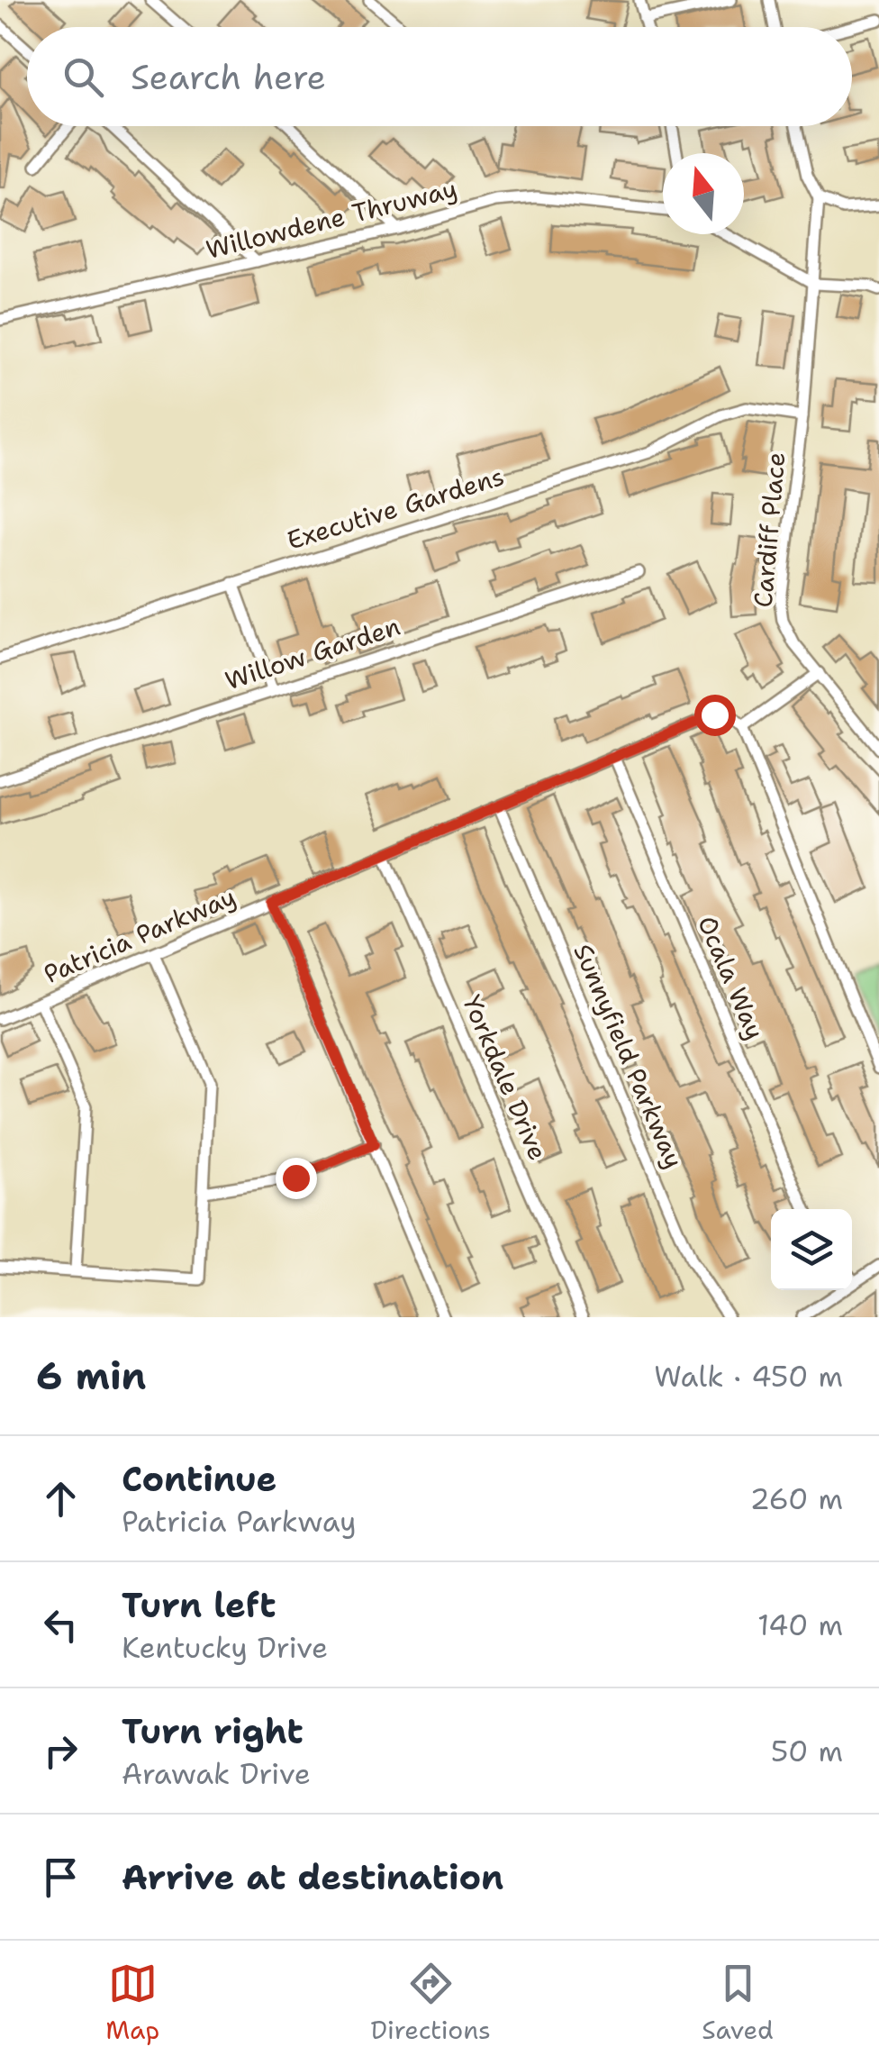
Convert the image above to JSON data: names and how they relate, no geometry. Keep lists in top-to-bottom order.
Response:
{
  "streets": {
    "street": [
      "Willowdene Thruway",
      "Executive Gardens",
      "Cardiff Place",
      "Willow Garden",
      "Patricia Parkway",
      "Ocala Way",
      "Sunnyfield Parkway",
      "Yorkdale Drive"
    ]
  },
  "crossings": [
    ["Executive Gardens", "Cardiff Place"],
    ["Patricia Parkway", "Ocala Way"],
    ["Patricia Parkway", "Sunnyfield Parkway"],
    ["Patricia Parkway", "Yorkdale Drive"]
  ],
  "north": "top",
  "page": {
    "search": "Search here",
    "heading": ["6 min", "Walk · 450 m"],
    "list": [
      ["Continue", "Patricia Parkway", "260 m"],
      ["Turn left", "Kentucky Drive", "140 m"],
      ["Turn right", "Arawak Drive", "50 m"],
      "Arrive at destination"
    ],
    "nav": ["Map", "Directions", "Saved"]
  }
}
